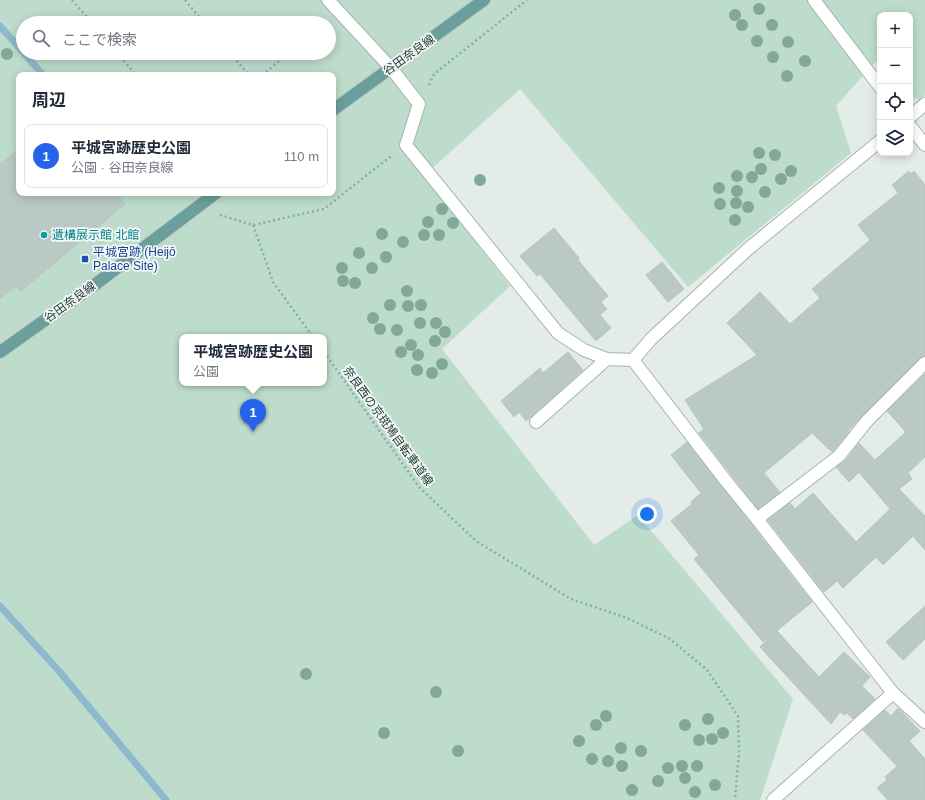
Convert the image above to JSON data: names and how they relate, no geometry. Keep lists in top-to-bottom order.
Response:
{
  "streets": {
    "main road": ["谷田奈良線"],
    "path": ["奈良西の京斑鳩自転車道線"]
  },
  "places": {
    "other": ["遺構展示館 北館"],
    "transit": ["平城宮跡 (Heijō Palace Site)"]
  },
  "page": {
    "map_buttons": ["+", "−"],
    "search": "ここで検索",
    "heading": "周辺",
    "list": [
      {
        "mark": "1",
        "name": "平城宮跡歴史公園",
        "note": "公園 · 谷田奈良線",
        "value": "110 m"
      }
    ],
    "popup": ["平城宮跡歴史公園", "公園"],
    "pins": "1"
  }
}
